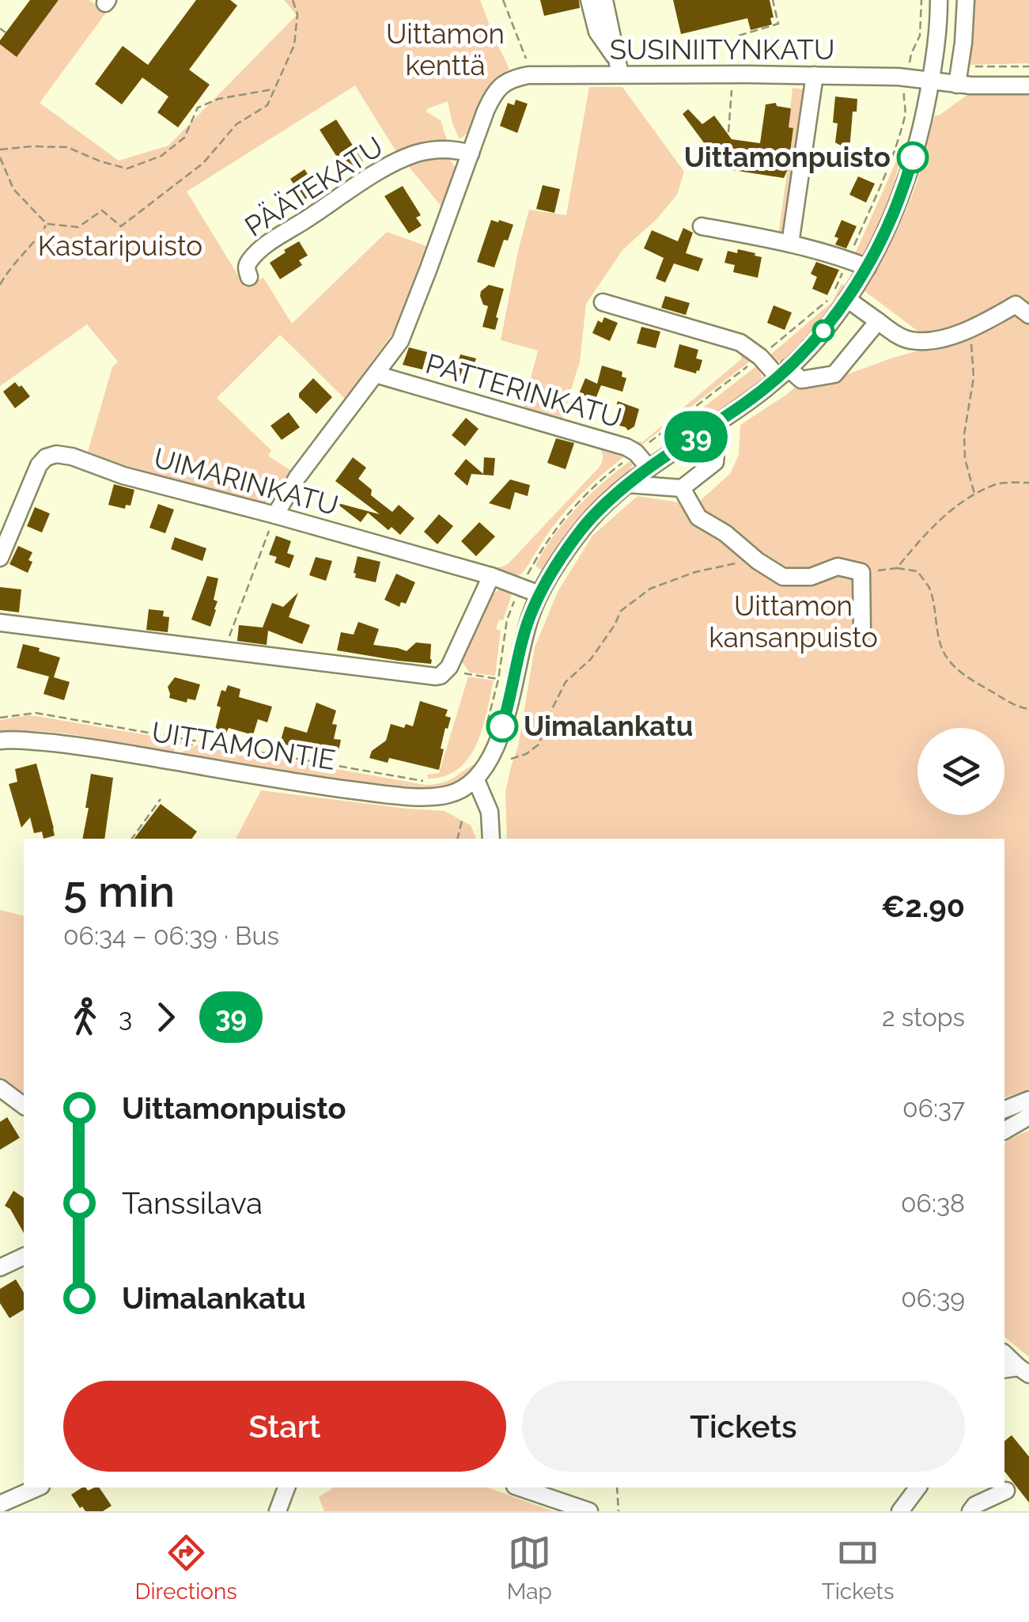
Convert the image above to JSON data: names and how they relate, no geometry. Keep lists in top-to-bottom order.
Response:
{
  "streets": {
    "street": [
      "SUSINIITYNKATU",
      "PÄÄTEKATU",
      "PATTERINKATU",
      "UIMARINKATU",
      "UITTAMONTIE"
    ]
  },
  "parks": ["Uittamon kenttä", "Kastaripuisto", "Uittamon kansanpuisto"],
  "places": ["Uittamonpuisto", "Uimalankatu"],
  "lines": ["bus line 39"],
  "page": {
    "on_map": "39",
    "heading": ["5 min", "06:34 – 06:39 · Bus", "€2.90"],
    "legs": ["3", "39", "2 stops"],
    "list": [
      {
        "name": "Uittamonpuisto",
        "value": "06:37"
      },
      {
        "name": "Tanssilava",
        "value": "06:38"
      },
      {
        "name": "Uimalankatu",
        "value": "06:39"
      }
    ],
    "buttons": ["Start", "Tickets"],
    "tabs": ["Directions", "Map", "Tickets"]
  }
}
